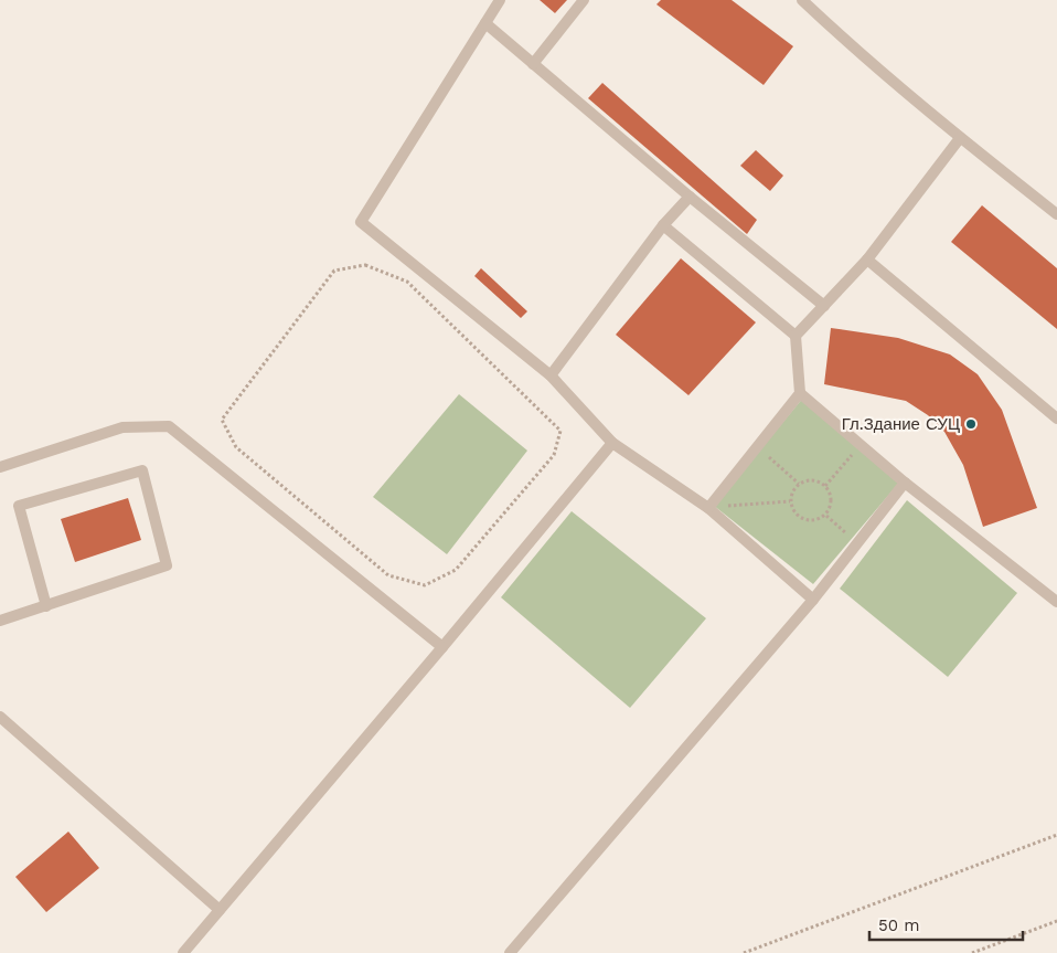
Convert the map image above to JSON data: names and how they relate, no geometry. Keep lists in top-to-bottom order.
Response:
{
  "places": ["Гл.Здание СУЦ"],
  "scale_bar": "50 m"
}
